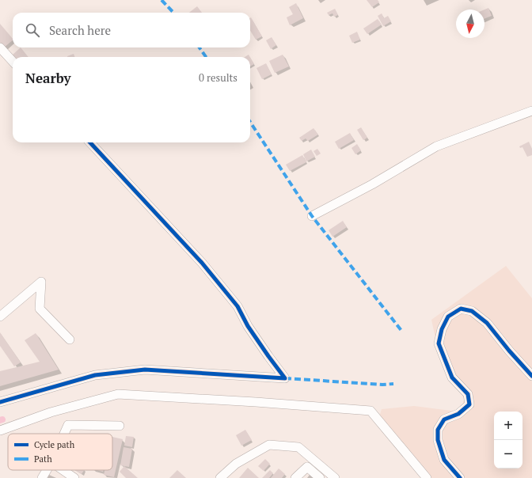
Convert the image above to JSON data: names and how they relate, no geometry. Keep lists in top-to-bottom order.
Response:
{
  "legend": ["Cycle path", "Path"],
  "north": "bottom",
  "page": {
    "search": "Search here",
    "heading": ["Nearby", "0 results"],
    "map_buttons": ["+", "−"]
  }
}
